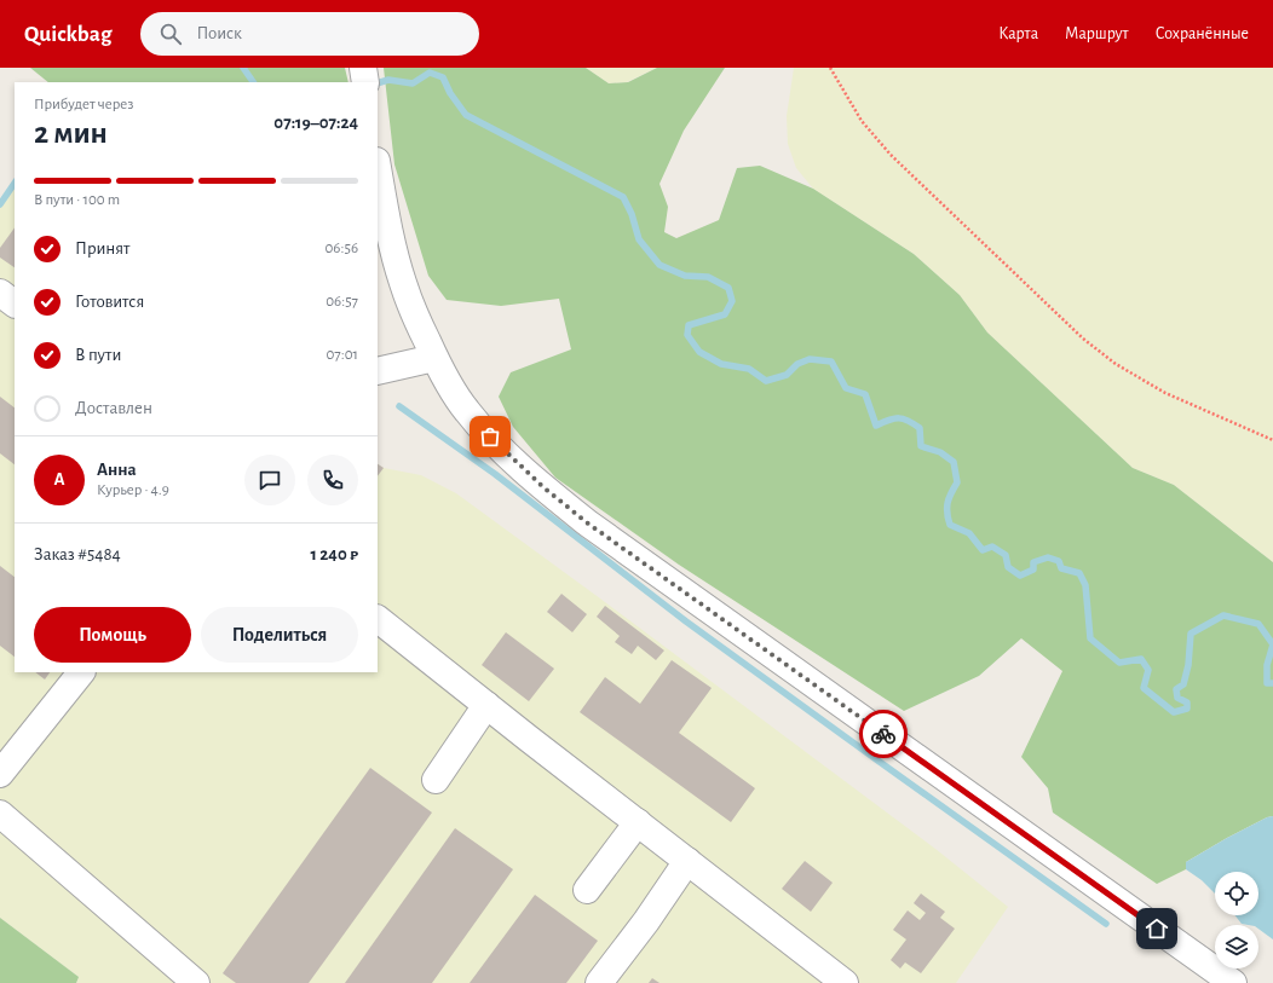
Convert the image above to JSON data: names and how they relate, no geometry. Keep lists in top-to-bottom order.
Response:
{
  "page": {
    "header": "Quickbag",
    "search": "Поиск",
    "nav": ["Карта", "Маршрут", "Сохранённые"],
    "heading": ["2 мин", "Прибудет через", "07:19–07:24"],
    "panel": [
      "Анна",
      "Курьер · 4.9",
      "Заказ #5484",
      "1 240 ₽"
    ],
    "bar": "В пути · 100 m",
    "list": [
      ["Принят", "06:56"],
      ["Готовится", "06:57"],
      ["В пути", "07:01"],
      "Доставлен"
    ],
    "round": "А",
    "buttons": ["Помощь", "Поделиться"]
  }
}
